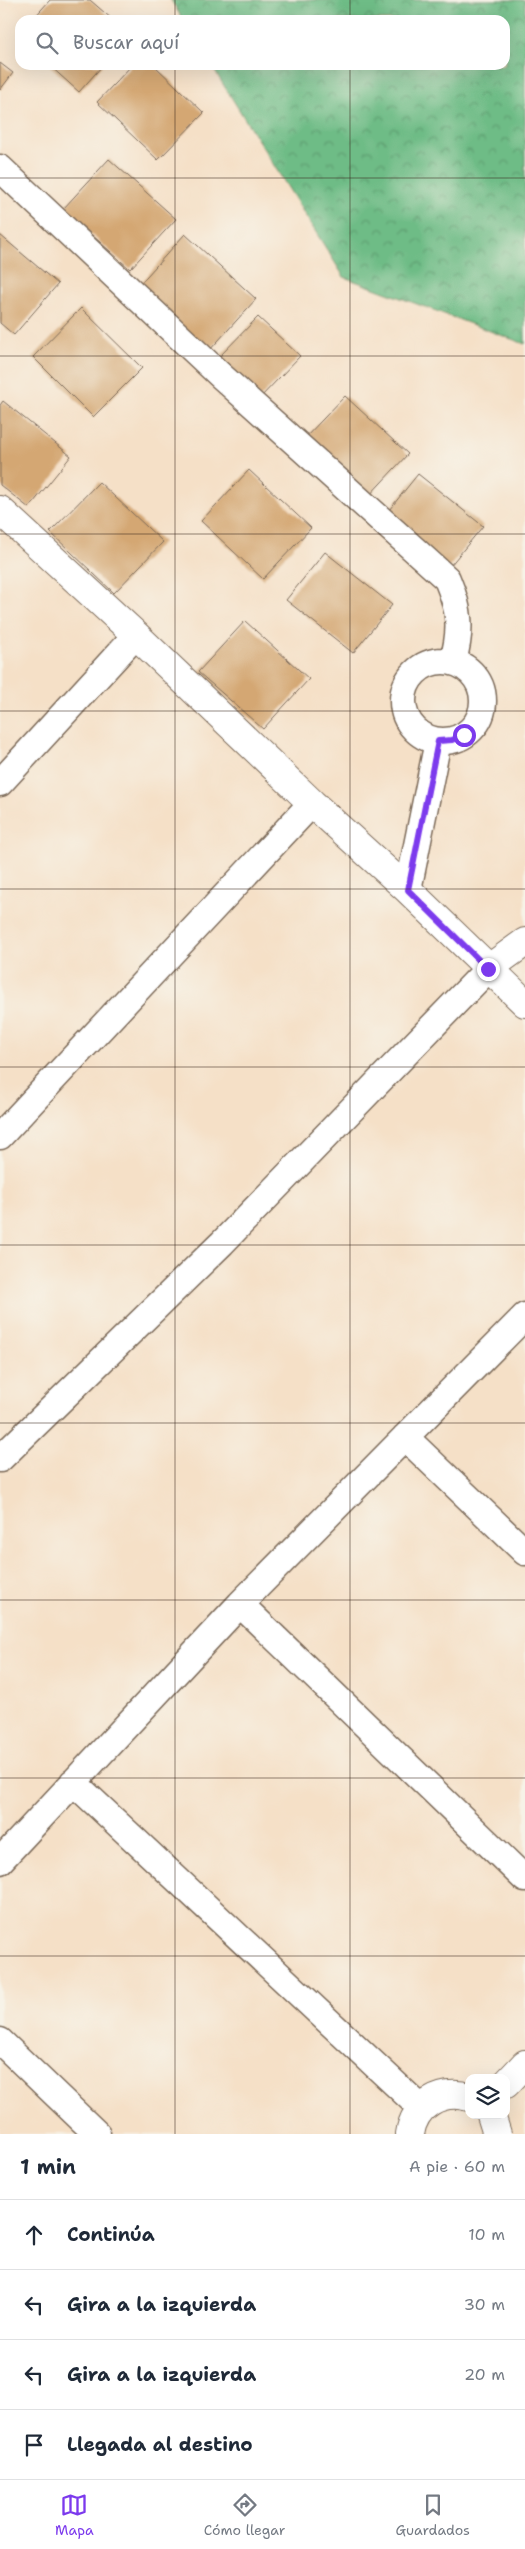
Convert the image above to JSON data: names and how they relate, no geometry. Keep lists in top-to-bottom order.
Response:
{
  "page": {
    "search": "Buscar aquí",
    "heading": ["1 min", "A pie · 60 m"],
    "list": [
      ["Continúa", "10 m"],
      ["Gira a la izquierda", "30 m"],
      ["Gira a la izquierda", "20 m"],
      "Llegada al destino"
    ],
    "nav": ["Mapa", "Cómo llegar", "Guardados"]
  }
}
